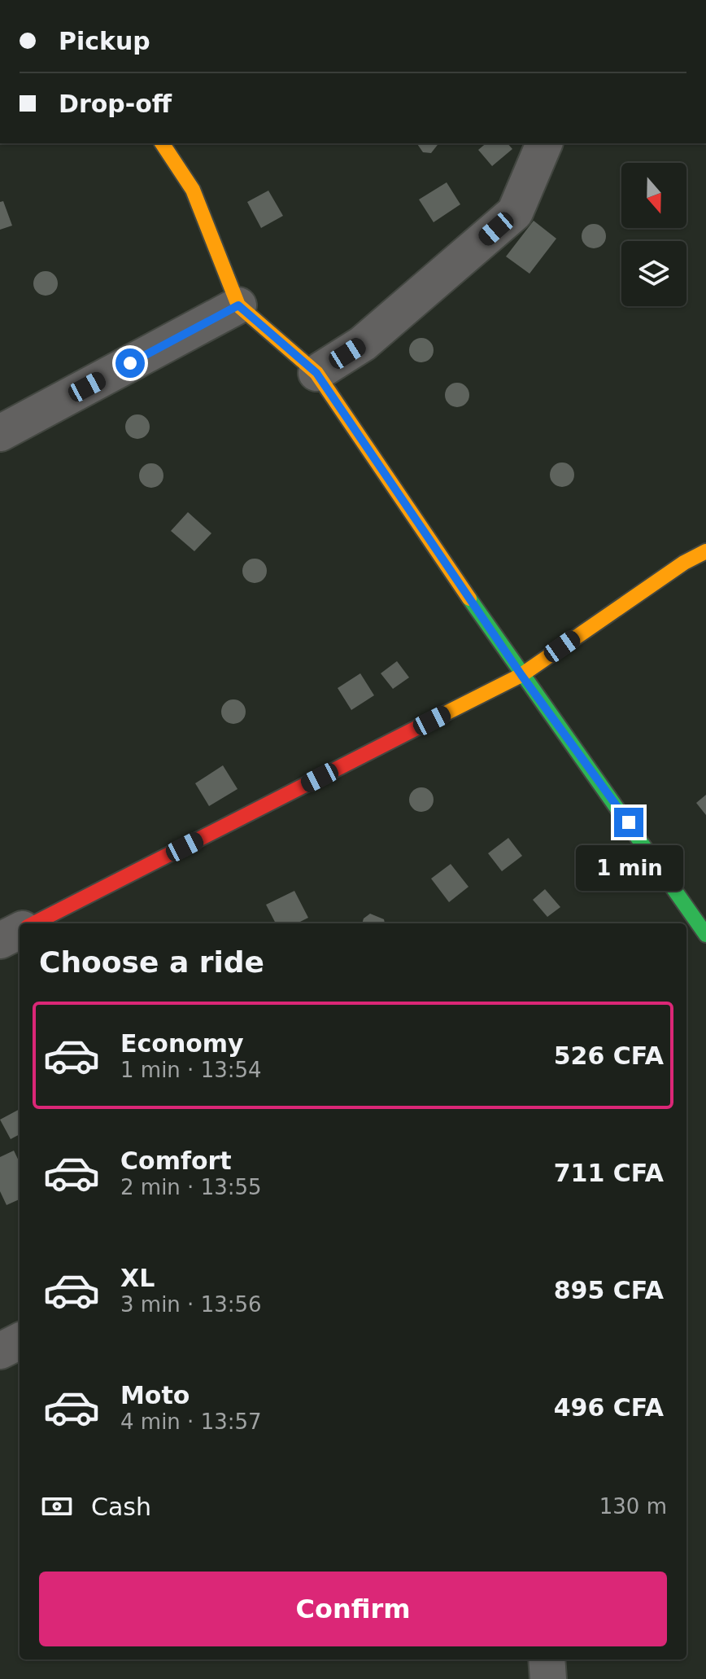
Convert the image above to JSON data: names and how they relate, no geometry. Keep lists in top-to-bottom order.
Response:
{
  "north": "bottom",
  "page": {
    "banner": ["Pickup", "Drop-off"],
    "bubble": "1 min",
    "heading": "Choose a ride",
    "list": [
      {
        "name": "Economy",
        "note": "1 min · 13:54",
        "value": "526 CFA"
      },
      {
        "name": "Comfort",
        "note": "2 min · 13:55",
        "value": "711 CFA"
      },
      {
        "name": "XL",
        "note": "3 min · 13:56",
        "value": "895 CFA"
      },
      {
        "name": "Moto",
        "note": "4 min · 13:57",
        "value": "496 CFA"
      }
    ],
    "pay": ["Cash", "130 m"],
    "buttons": "Confirm"
  }
}
